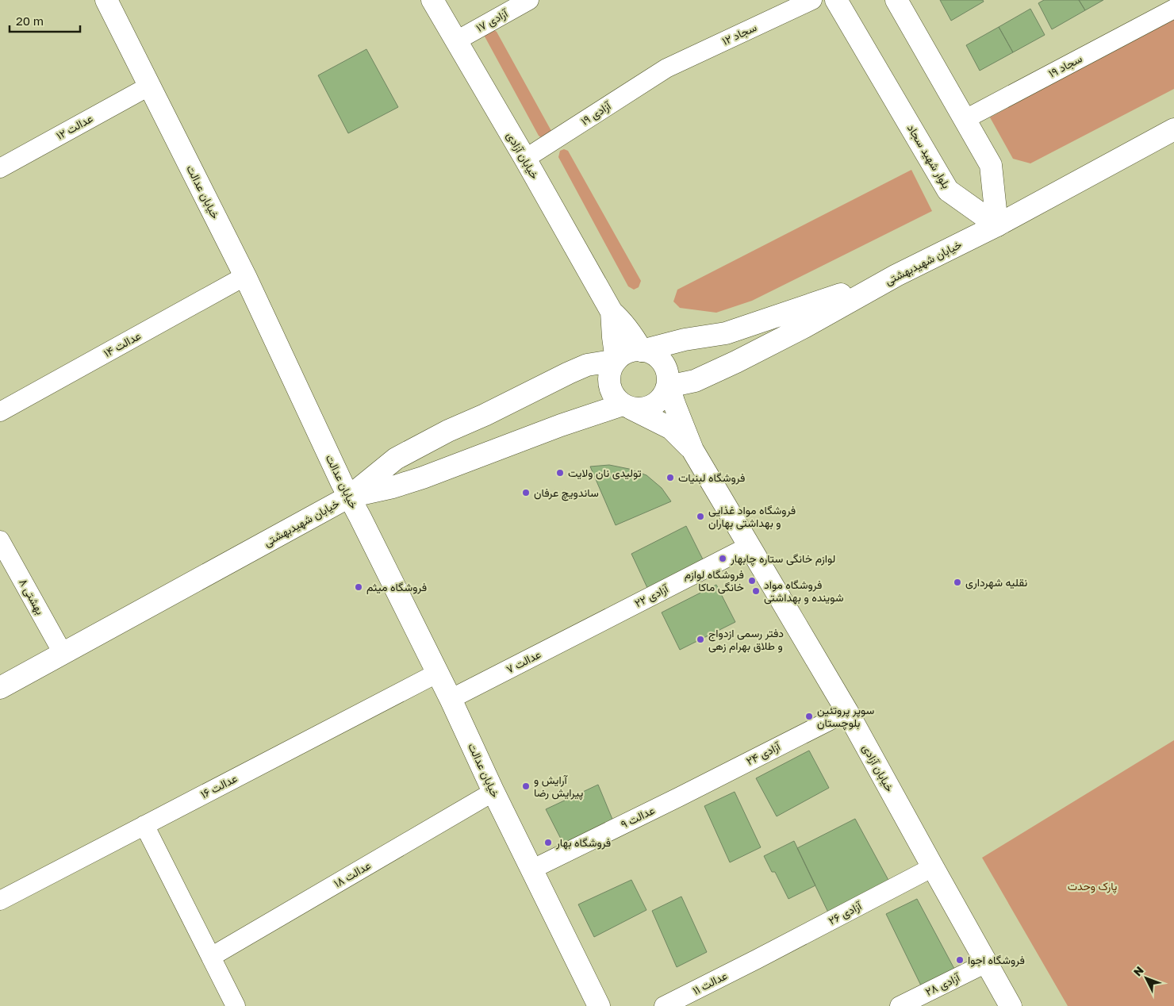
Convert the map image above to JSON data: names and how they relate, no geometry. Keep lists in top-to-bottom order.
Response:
{
  "streets": {
    "main road": [
      "خیابان آزادی",
      "بلوار شهید سجاد",
      "خیابان عدالت",
      "خیابان شهیدبهشتی"
    ],
    "street": [
      "آزادی ۱۷",
      "سجاد ۱۲",
      "سجاد ۱۹",
      "آزادی ۱۹",
      "عدالت ۱۲",
      "عدالت ۱۴",
      "آزادی ۲۲",
      "بهشتی ۸",
      "عدالت ۷",
      "آزادی ۲۴",
      "عدالت ۱۶",
      "عدالت ۹",
      "عدالت ۱۸",
      "آزادی ۲۶",
      "عدالت ۱۱",
      "آزادی ۲۸"
    ]
  },
  "crossings": [
    ["آزادی ۱۷", "خیابان آزادی"],
    ["سجاد ۱۲", "آزادی ۱۹"],
    ["آزادی ۱۹", "خیابان آزادی"],
    ["عدالت ۱۲", "خیابان عدالت"],
    ["خیابان آزادی", "آزادی ۲۲"],
    ["خیابان آزادی", "آزادی ۲۴"],
    ["خیابان آزادی", "آزادی ۲۶"],
    ["خیابان آزادی", "آزادی ۲۸"],
    ["بلوار شهید سجاد", "خیابان شهیدبهشتی"],
    ["خیابان عدالت", "خیابان شهیدبهشتی"],
    ["خیابان عدالت", "عدالت ۱۴"],
    ["خیابان عدالت", "عدالت ۷"],
    ["خیابان عدالت", "عدالت ۱۶"],
    ["خیابان عدالت", "عدالت ۹"],
    ["خیابان عدالت", "عدالت ۱۸"],
    ["خیابان شهیدبهشتی", "بهشتی ۸"],
    ["آزادی ۲۲", "عدالت ۷"],
    ["آزادی ۲۴", "عدالت ۹"],
    ["آزادی ۲۶", "عدالت ۱۱"]
  ],
  "parks": ["پارک وحدت"],
  "places": [
    "تولیدی نان ولایت",
    "فروشگاه لبنیات",
    "ساندویچ عرفان",
    "فروشگاه مواد غذایی و بهداشتی بهاران",
    "لوازم خانگی ستاره چابهار",
    "فروشگاه لوازم خانگی ماکا",
    "نقلیه شهرداری",
    "فروشگاه میثم",
    "فروشگاه مواد شوینده و بهداشتی",
    "دفتر رسمی ازدواج و طلاق بهرام زهی",
    "سوپر پروتئین بلوچستان",
    "آرایش و پیرایش رضا",
    "فروشگاه بهار",
    "فروشگاه اجوا"
  ],
  "scale_bar": "20 m",
  "north": "top left"
}
